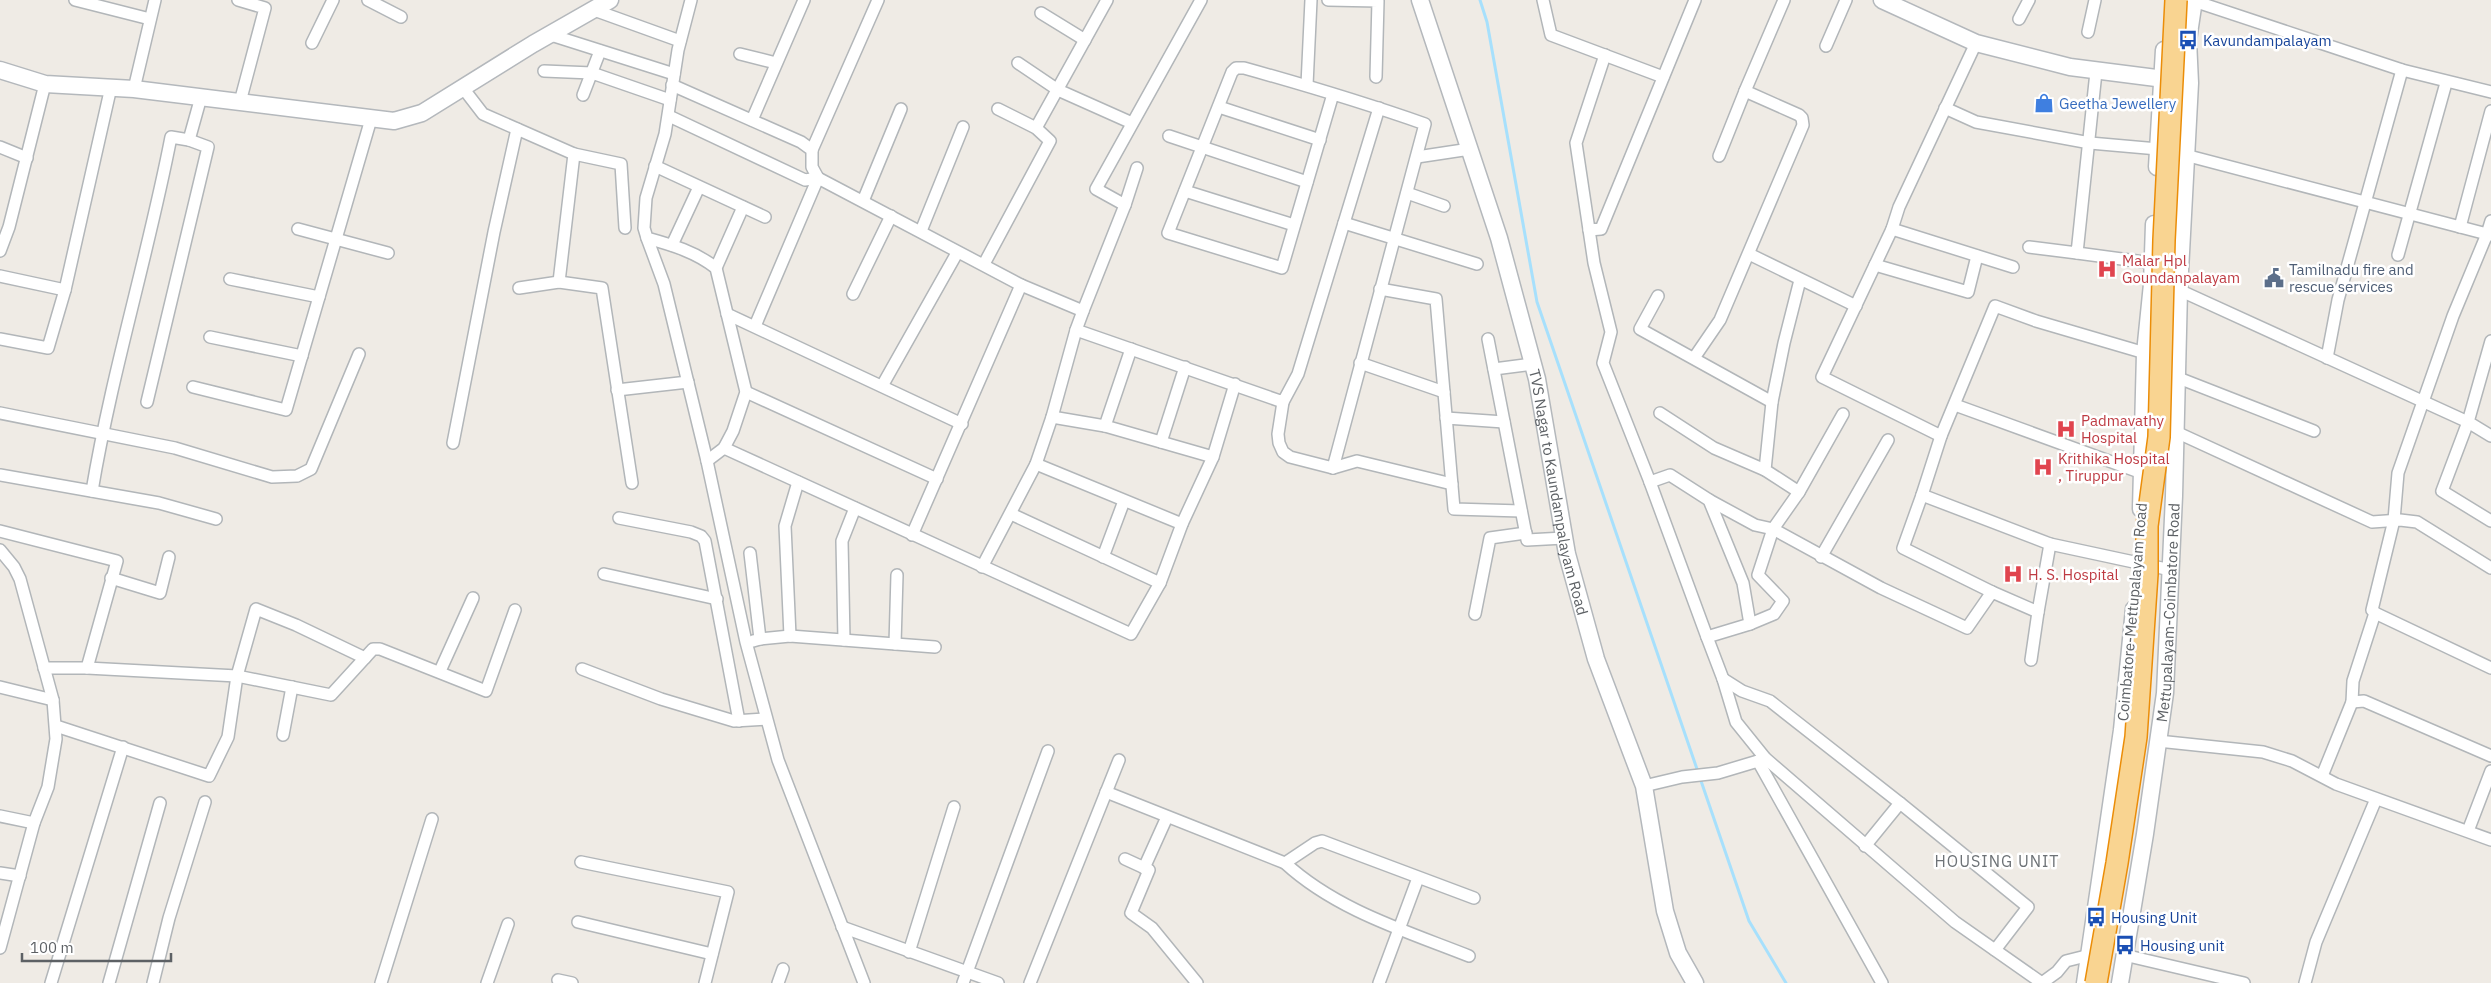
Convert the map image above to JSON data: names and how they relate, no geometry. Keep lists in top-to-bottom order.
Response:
{
  "streets": {
    "main road": ["TVS Nagar to Kaundampalayam Road", "Coimbatore-Mettupalayam Road", "Mettupalayam-Coimbatore Road"]
  },
  "districts": ["HOUSING UNIT"],
  "places": {
    "bus stop": ["Kavundampalayam", "Housing Unit", "Housing unit"],
    "shop": ["Geetha Jewellery"],
    "hospital": [
      "Malar Hpl Goundanpalayam",
      "Padmavathy Hospital",
      "Krithika Hospital , Tiruppur",
      "H. S. Hospital"
    ],
    "public building": ["Tamilnadu fire and rescue services"]
  },
  "scale_bar": "100 m"
}
